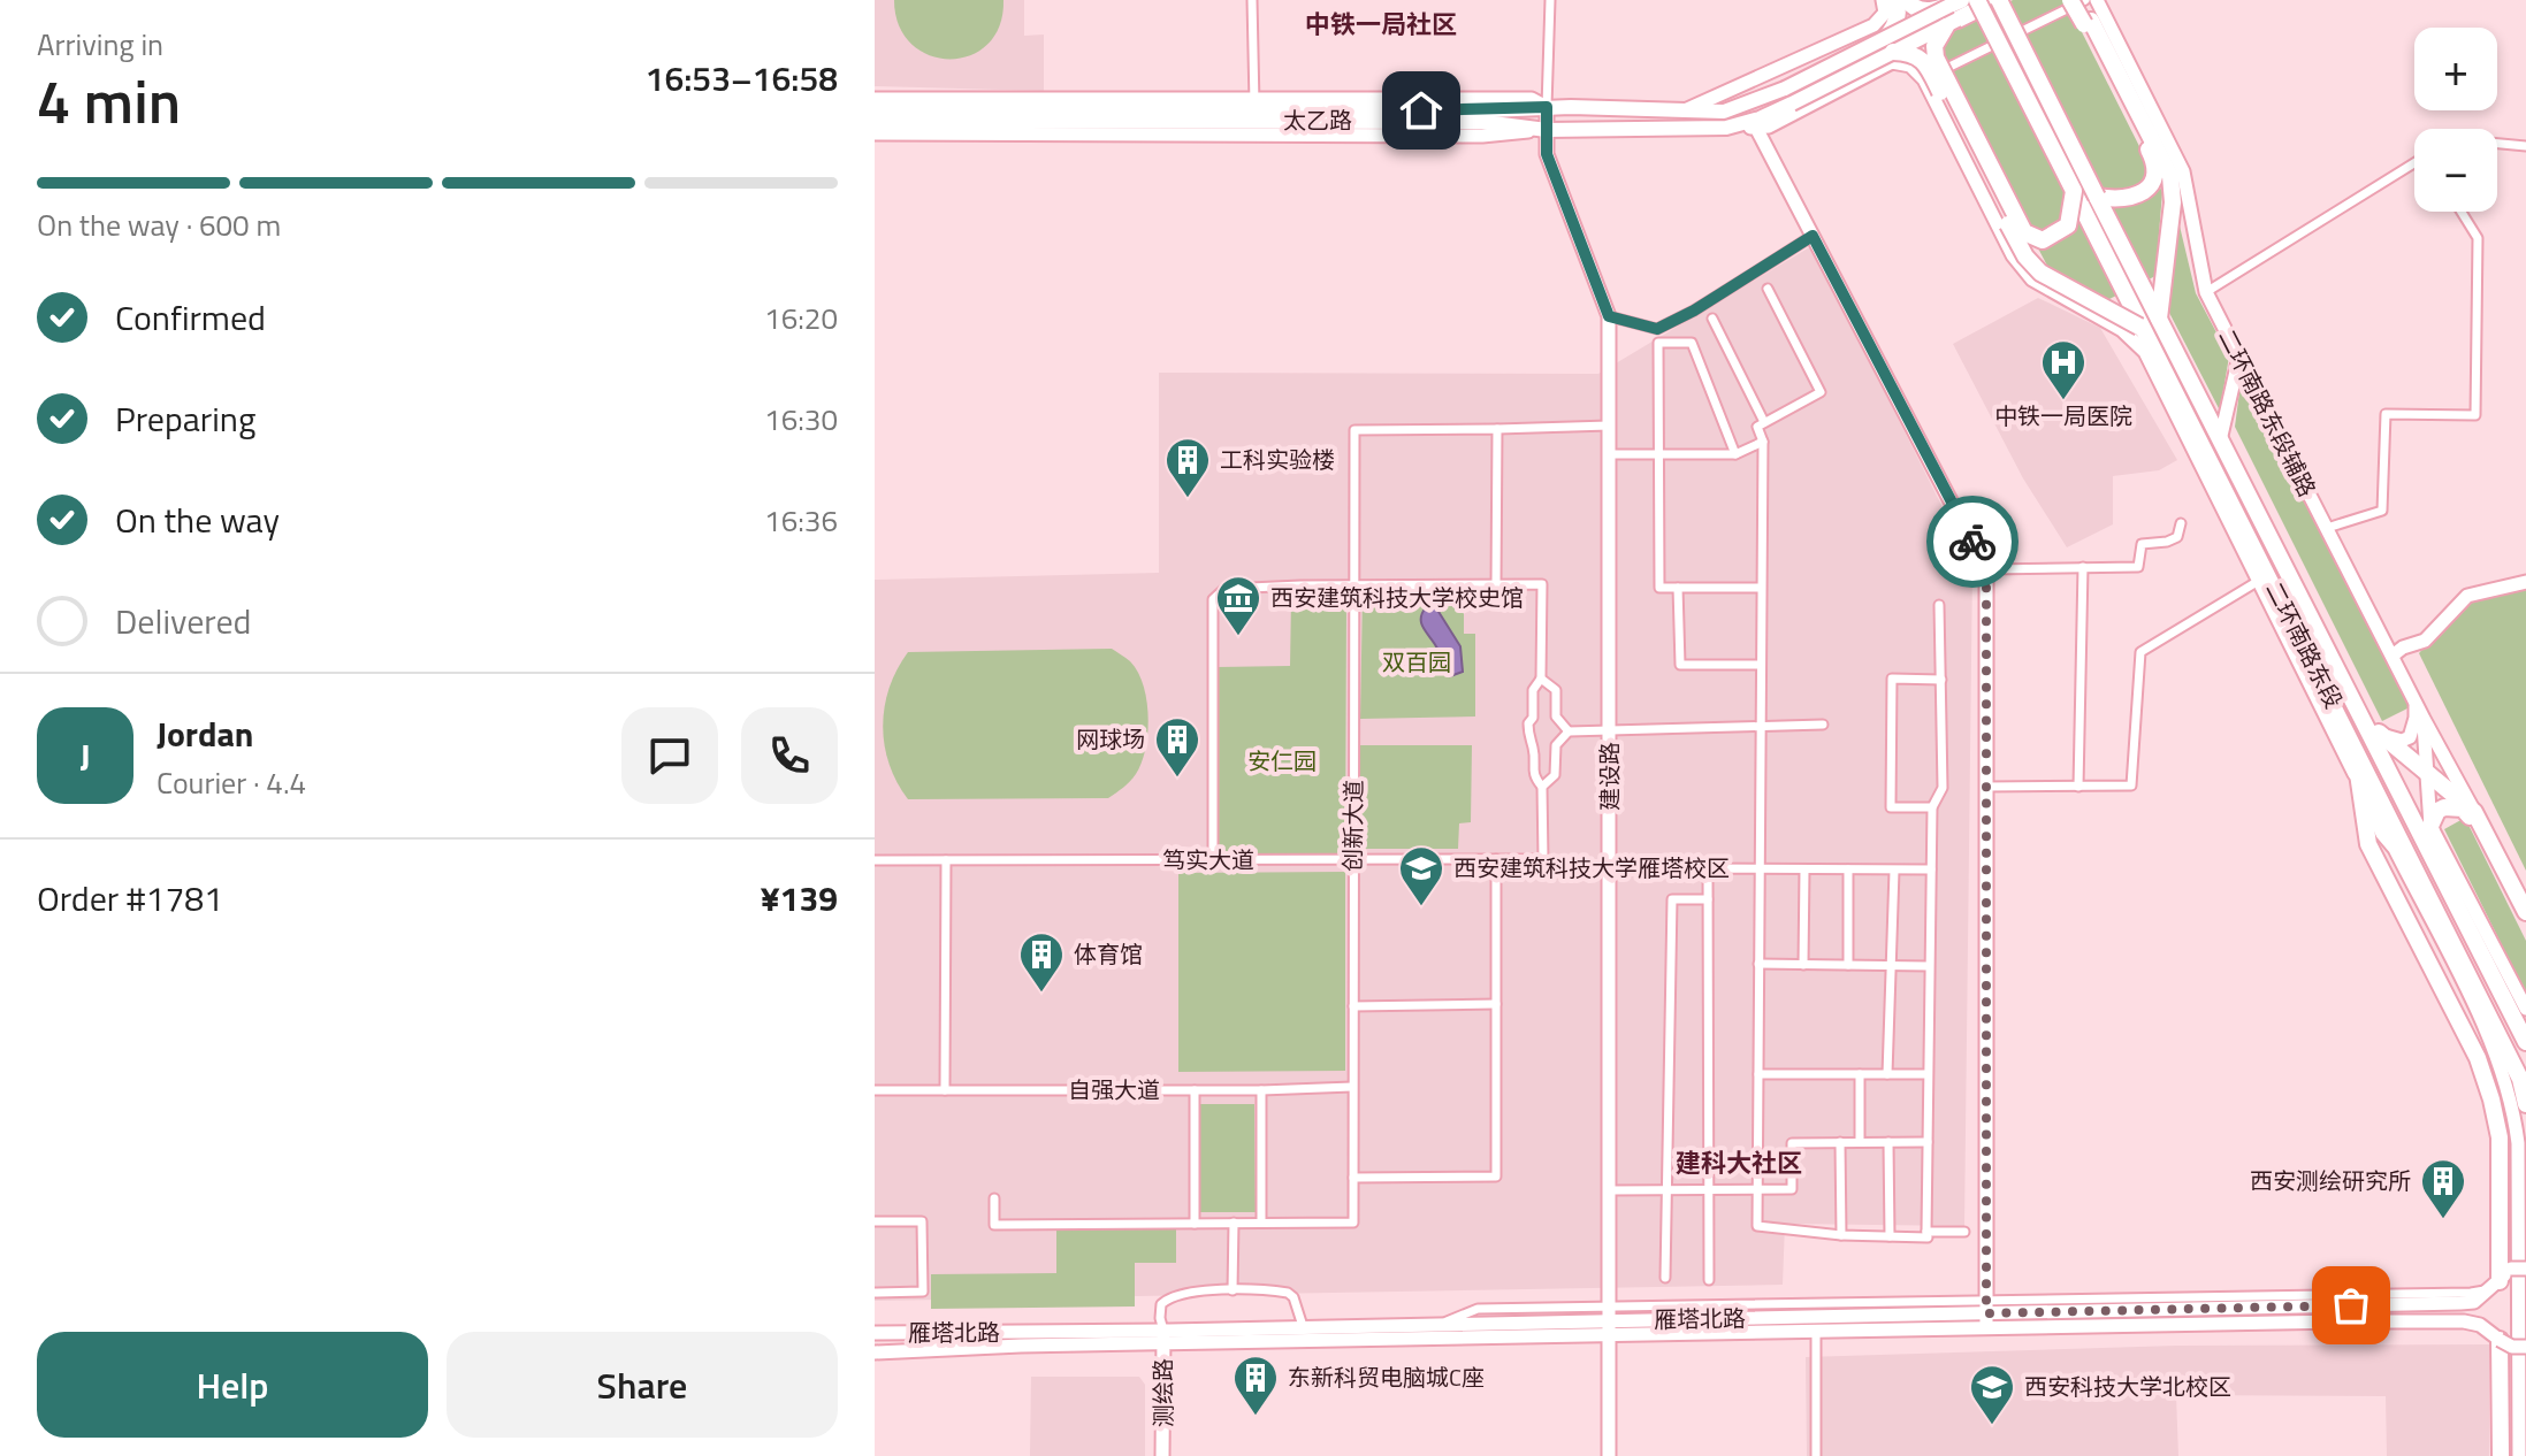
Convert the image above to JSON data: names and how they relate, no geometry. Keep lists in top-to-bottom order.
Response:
{
  "streets": {
    "highway": ["二环南路东段"],
    "main road": [
      "太乙路",
      "二环南路东段辅路",
      "建设路",
      "雁塔北路",
      "测绘路"
    ],
    "street": ["创新大道", "笃实大道", "自强大道"]
  },
  "crossings": [
    ["太乙路", "建设路"],
    ["建设路", "雁塔北路"],
    ["创新大道", "笃实大道"],
    ["创新大道", "自强大道"],
    ["雁塔北路", "测绘路"]
  ],
  "districts": ["中铁一局社区", "建科大社区"],
  "parks": ["双百园", "安仁园"],
  "places": {
    "hospital": ["中铁一局医院"],
    "building": [
      "工科实验楼",
      "网球场",
      "体育馆",
      "西安测绘研究所",
      "东新科贸电脑城C座"
    ],
    "museum": ["西安建筑科技大学校史馆"],
    "school or university": ["西安建筑科技大学雁塔校区", "西安科技大学北校区"]
  },
  "page": {
    "heading": ["4 min", "Arriving in", "16:53–16:58"],
    "panel": [
      "Jordan",
      "Courier · 4.4",
      "Order #1781",
      "¥139"
    ],
    "map_buttons": ["+", "−"],
    "bar": "On the way · 600 m",
    "list": [
      ["Confirmed", "16:20"],
      ["Preparing", "16:30"],
      ["On the way", "16:36"],
      "Delivered"
    ],
    "round": "J",
    "buttons": ["Help", "Share"]
  }
}
